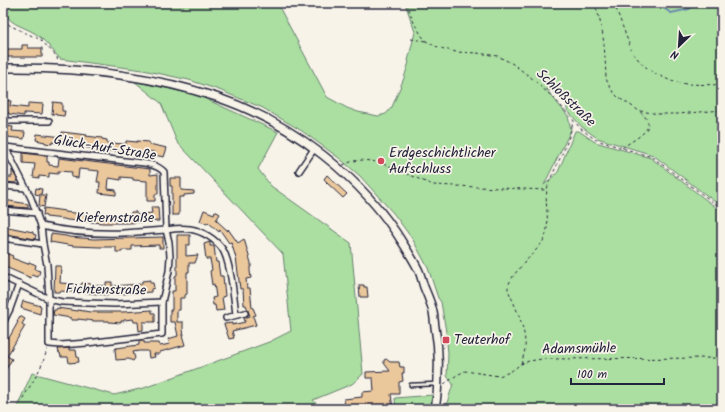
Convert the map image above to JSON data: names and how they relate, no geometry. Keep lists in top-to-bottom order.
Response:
{
  "streets": {
    "street": ["Glück-Auf-Straße", "Kiefernstraße", "Fichtenstraße"],
    "path": ["Schloßstraße", "Adamsmühle"]
  },
  "crossings": [
    ["Glück-Auf-Straße", "Kiefernstraße"],
    ["Glück-Auf-Straße", "Fichtenstraße"]
  ],
  "places": {
    "other": ["Erdgeschichtlicher Aufschluss"],
    "transit": ["Teuterhof"]
  },
  "scale_bar": "100 m",
  "north": "bottom left"
}
